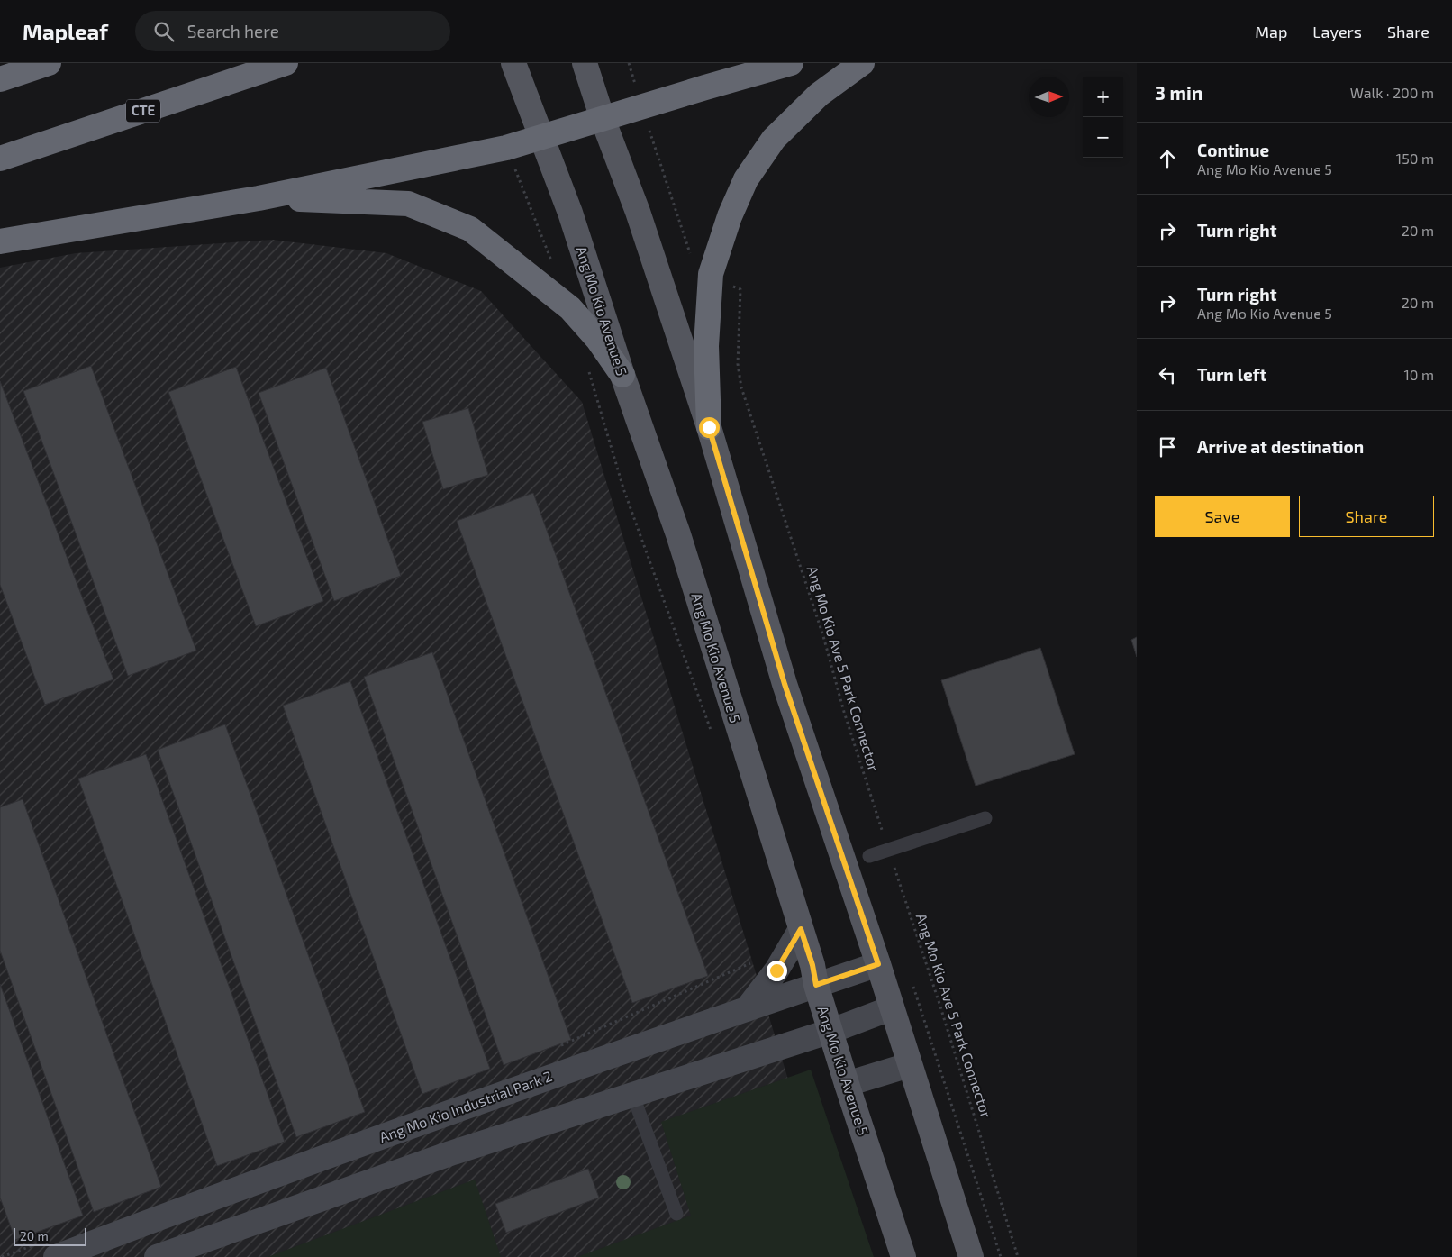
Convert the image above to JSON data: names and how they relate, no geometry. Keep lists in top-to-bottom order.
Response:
{
  "streets": {
    "highway": ["CTE"],
    "main road": ["Ang Mo Kio Avenue 5"],
    "street": ["Ang Mo Kio Industrial Park 2"],
    "path": ["Ang Mo Kio Ave 5 Park Connector"]
  },
  "crossings": [
    ["Ang Mo Kio Avenue 5", "Ang Mo Kio Industrial Park 2"]
  ],
  "scale_bar": "20 m",
  "north": "right",
  "page": {
    "header": "Mapleaf",
    "search": "Search here",
    "nav": ["Map", "Layers", "Share"],
    "heading": ["3 min", "Walk · 200 m"],
    "map_buttons": ["+", "−"],
    "list": [
      ["Continue", "Ang Mo Kio Avenue 5", "150 m"],
      ["Turn right", "20 m"],
      ["Turn right", "Ang Mo Kio Avenue 5", "20 m"],
      ["Turn left", "10 m"],
      "Arrive at destination"
    ],
    "buttons": ["Save", "Share"],
    "scale": "20 m"
  }
}
